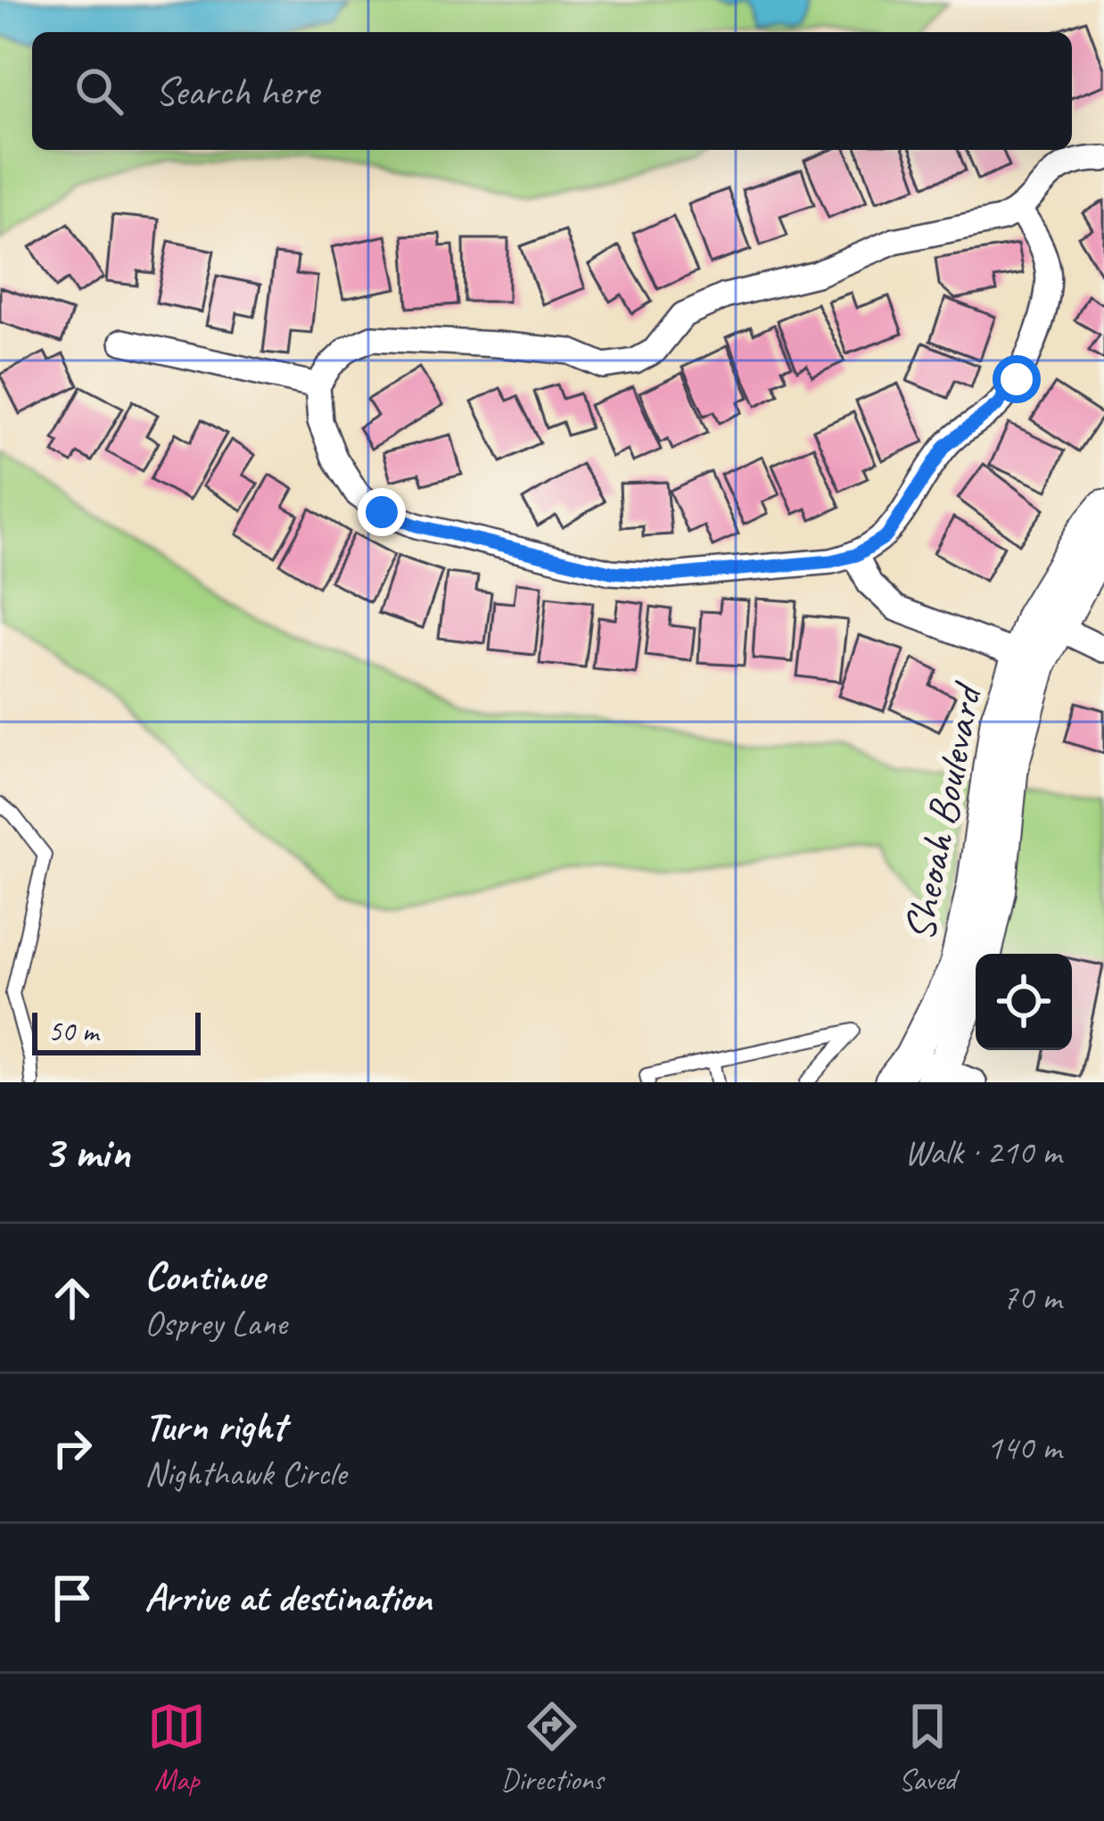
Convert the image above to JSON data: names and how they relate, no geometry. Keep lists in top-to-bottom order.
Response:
{
  "streets": {
    "street": ["Sheoah Boulevard"]
  },
  "scale_bar": "50 m",
  "page": {
    "search": "Search here",
    "scale": "50 m",
    "heading": ["3 min", "Walk · 210 m"],
    "list": [
      ["Continue", "Osprey Lane", "70 m"],
      ["Turn right", "Nighthawk Circle", "140 m"],
      "Arrive at destination"
    ],
    "nav": ["Map", "Directions", "Saved"]
  }
}
